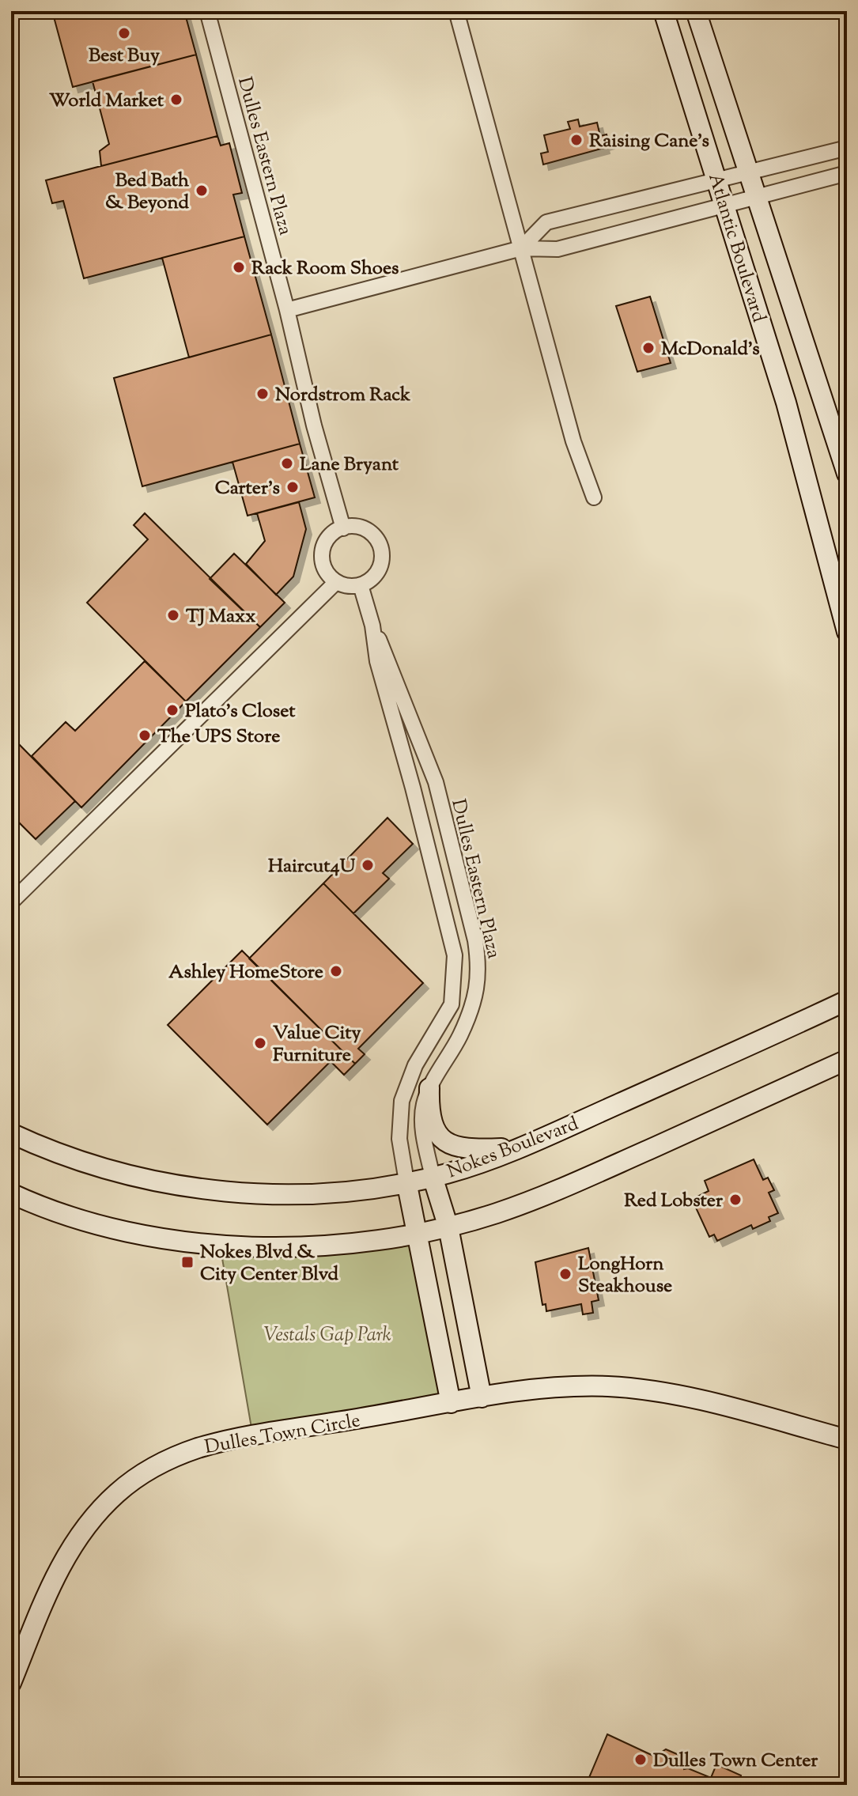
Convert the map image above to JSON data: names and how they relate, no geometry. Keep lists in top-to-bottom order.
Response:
{
  "streets": {
    "main road": ["Atlantic Boulevard", "Nokes Boulevard", "Dulles Town Circle"],
    "street": ["Dulles Eastern Plaza"]
  },
  "crossings": [
    ["Dulles Eastern Plaza", "Nokes Boulevard"]
  ],
  "parks": ["Vestals Gap Park"],
  "places": {
    "other": [
      "Best Buy",
      "World Market",
      "Raising Cane's",
      "Bed Bath & Beyond",
      "Rack Room Shoes",
      "McDonald's",
      "Nordstrom Rack",
      "Lane Bryant",
      "Carter's",
      "TJ Maxx",
      "Plato's Closet",
      "The UPS Store",
      "Haircut4U",
      "Ashley HomeStore",
      "Value City Furniture",
      "Red Lobster",
      "LongHorn Steakhouse",
      "Dulles Town Center"
    ],
    "transit": ["Nokes Blvd & City Center Blvd"]
  }
}
